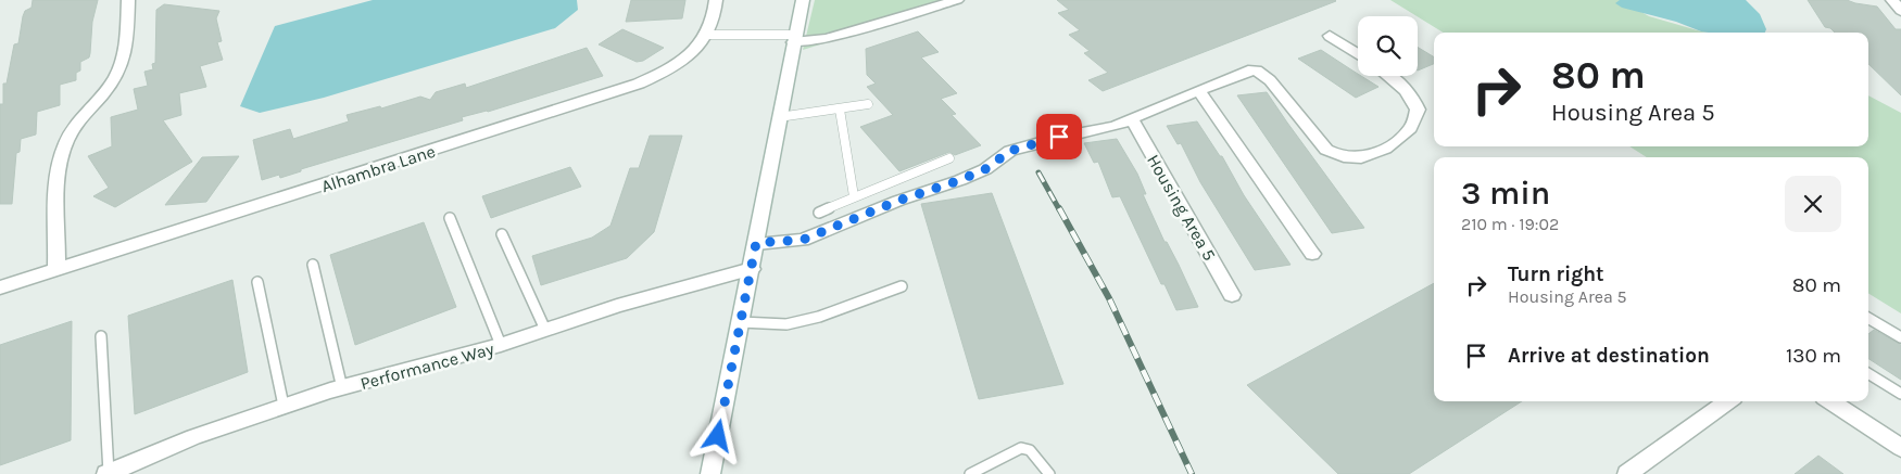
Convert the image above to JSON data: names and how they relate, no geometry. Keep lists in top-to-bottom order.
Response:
{
  "streets": {
    "street": ["Alhambra Lane", "Housing Area 5", "Performance Way"]
  },
  "page": {
    "turn": ["80 m", "Housing Area 5"],
    "heading": ["3 min", "210 m · 19:02"],
    "list": [
      {
        "name": "Turn right",
        "note": "Housing Area 5",
        "value": "80 m"
      },
      {
        "name": "Arrive at destination",
        "value": "130 m"
      }
    ]
  }
}
